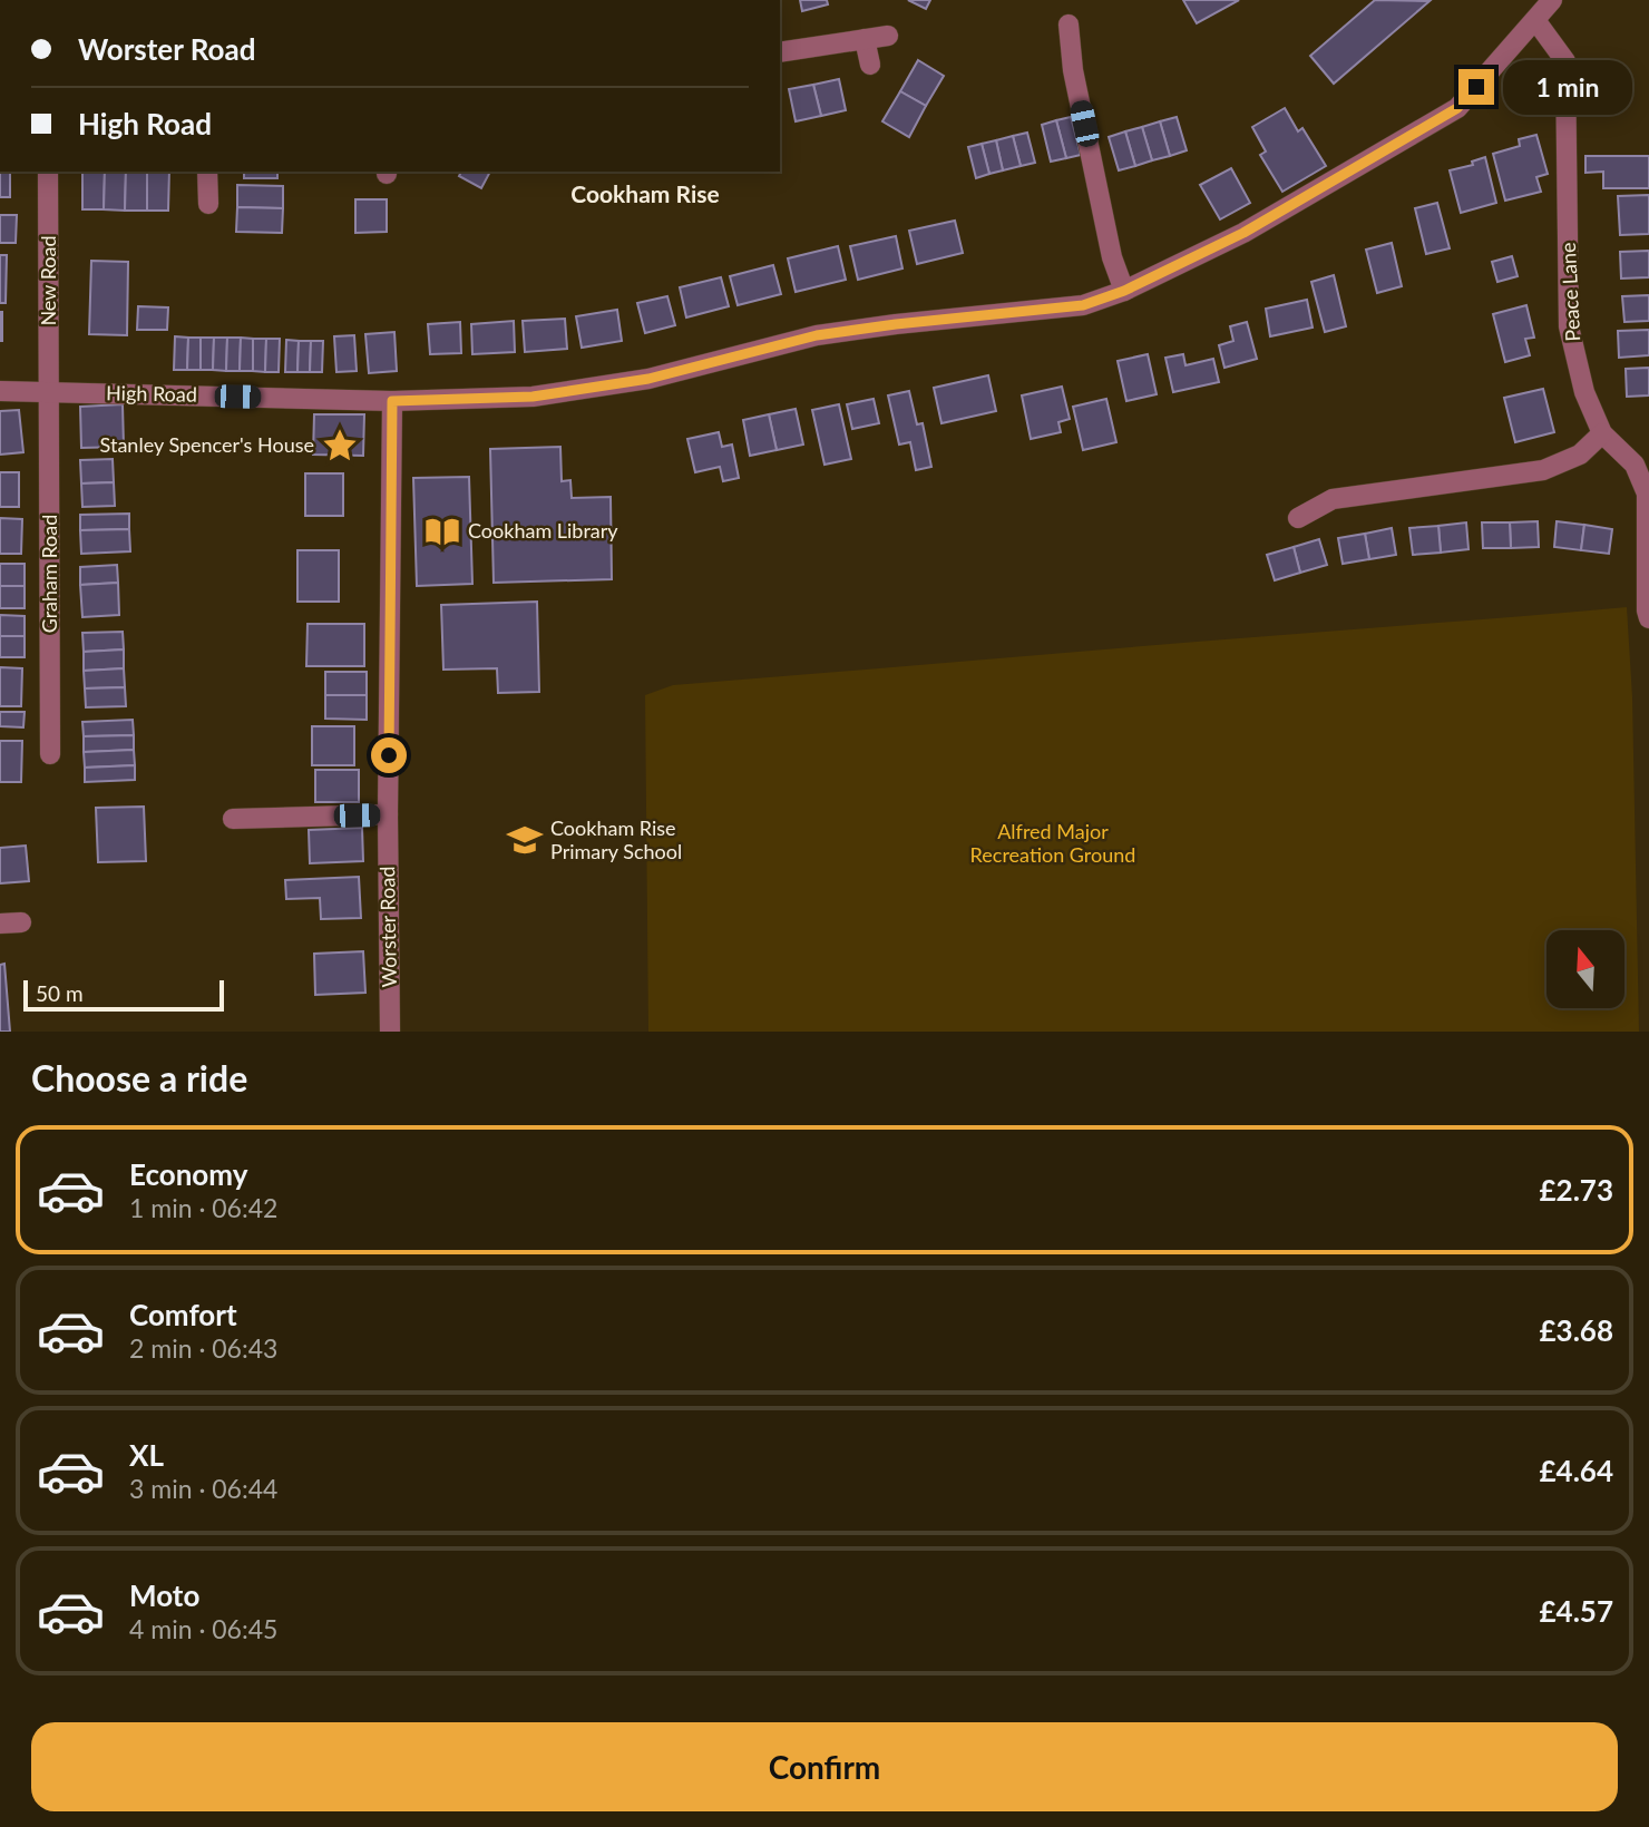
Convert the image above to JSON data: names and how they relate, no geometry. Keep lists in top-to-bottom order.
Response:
{
  "streets": {
    "street": [
      "New Road",
      "Peace Lane",
      "High Road",
      "Graham Road",
      "Worster Road"
    ]
  },
  "crossings": [
    ["New Road", "High Road"],
    ["New Road", "Graham Road"],
    ["Peace Lane", "High Road"],
    ["High Road", "Graham Road"],
    ["High Road", "Worster Road"]
  ],
  "districts": ["Cookham Rise"],
  "parks": ["Alfred Major Recreation Ground"],
  "places": {
    "place": ["Stanley Spencer's House"],
    "library": ["Cookham Library"],
    "school or university": ["Cookham Rise Primary School"]
  },
  "scale_bar": "50 m",
  "north": "top",
  "page": {
    "banner": ["Worster Road", "High Road"],
    "bubble": "1 min",
    "scale": "50 m",
    "heading": "Choose a ride",
    "list": [
      {
        "name": "Economy",
        "note": "1 min · 06:42",
        "value": "£2.73"
      },
      {
        "name": "Comfort",
        "note": "2 min · 06:43",
        "value": "£3.68"
      },
      {
        "name": "XL",
        "note": "3 min · 06:44",
        "value": "£4.64"
      },
      {
        "name": "Moto",
        "note": "4 min · 06:45",
        "value": "£4.57"
      }
    ],
    "buttons": "Confirm"
  }
}
